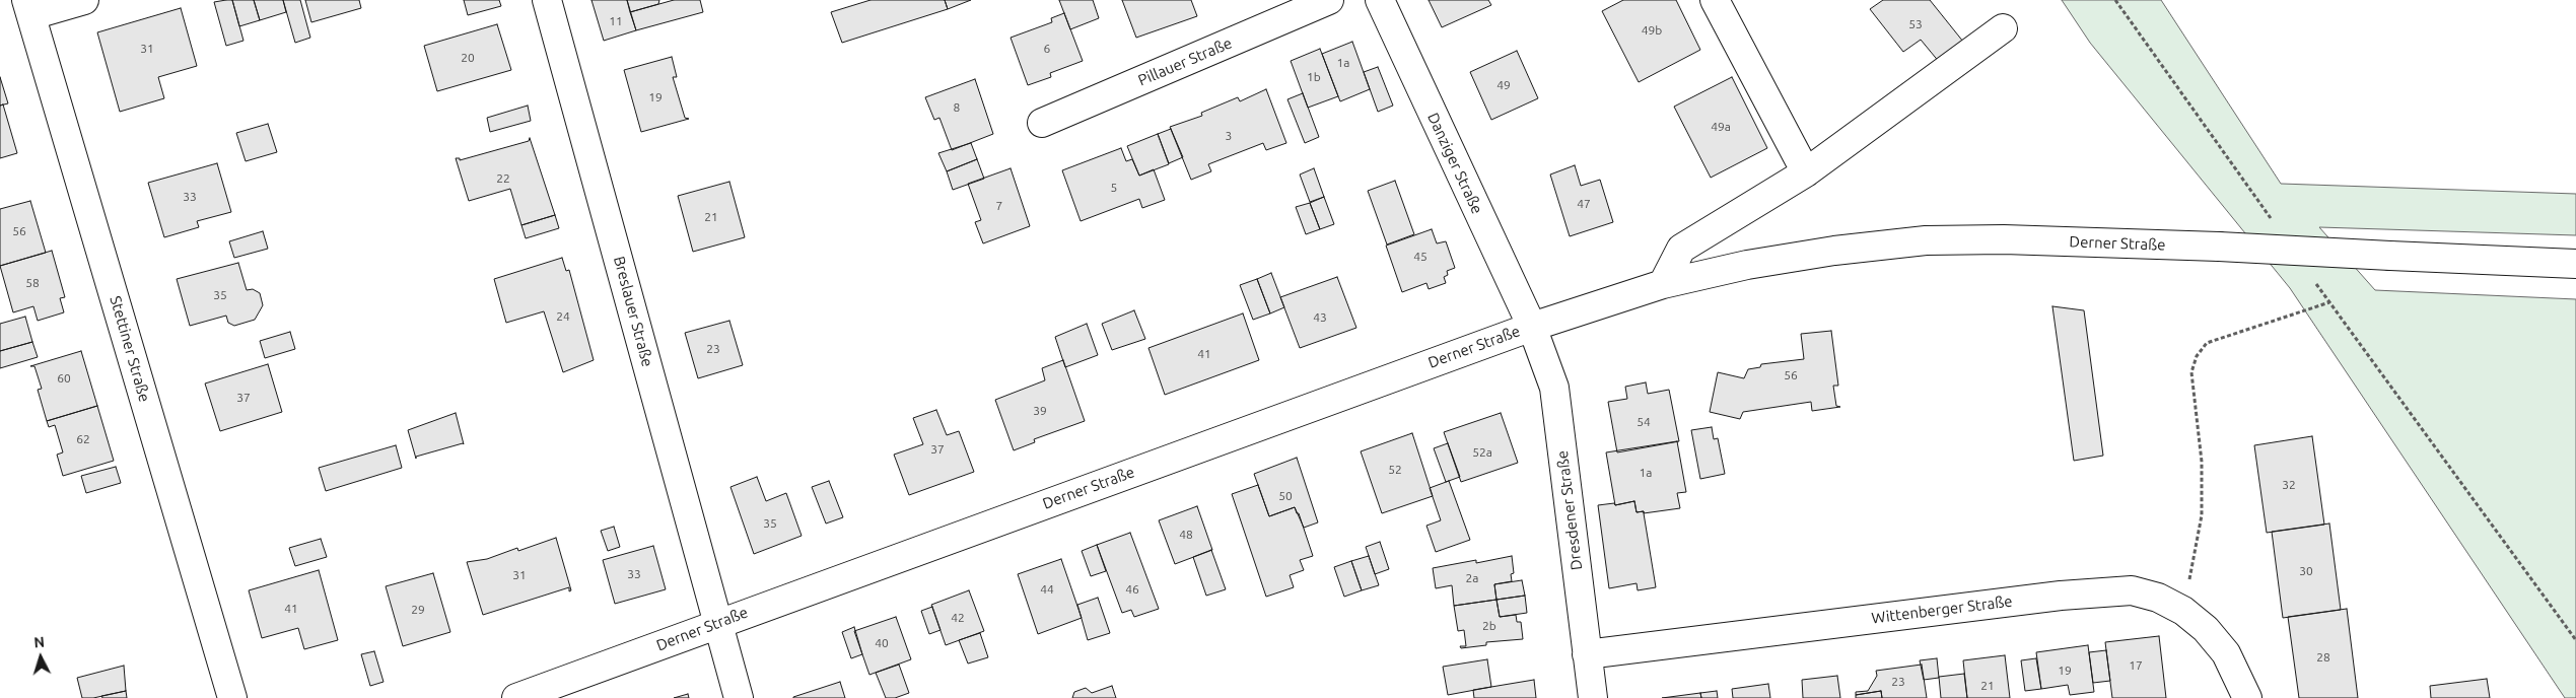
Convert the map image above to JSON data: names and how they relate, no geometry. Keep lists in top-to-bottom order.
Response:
{
  "streets": {
    "street": [
      "Pillauer Straße",
      "Danziger Straße",
      "Derner Straße",
      "Breslauer Straße",
      "Stettiner Straße",
      "Dresdener Straße",
      "Wittenberger Straße"
    ]
  },
  "crossings": [
    ["Danziger Straße", "Derner Straße"],
    ["Danziger Straße", "Dresdener Straße"],
    ["Derner Straße", "Breslauer Straße"],
    ["Derner Straße", "Dresdener Straße"],
    ["Dresdener Straße", "Wittenberger Straße"]
  ],
  "house_numbers": [
    "11",
    "53",
    "49b",
    "31",
    "6",
    "20",
    "1a",
    "1b",
    "49",
    "19",
    "8",
    "49a",
    "3",
    "22",
    "5",
    "33",
    "47",
    "7",
    "21",
    "56",
    "45",
    "58",
    "35",
    "24",
    "43",
    "23",
    "41",
    "56",
    "60",
    "37",
    "39",
    "54",
    "62",
    "37",
    "52a",
    "52",
    "1a",
    "32",
    "50",
    "35",
    "48",
    "30",
    "33",
    "31",
    "2a",
    "44",
    "46",
    "41",
    "29",
    "42",
    "2b",
    "40",
    "28",
    "17",
    "19",
    "23",
    "21"
  ],
  "north": "top"
}
